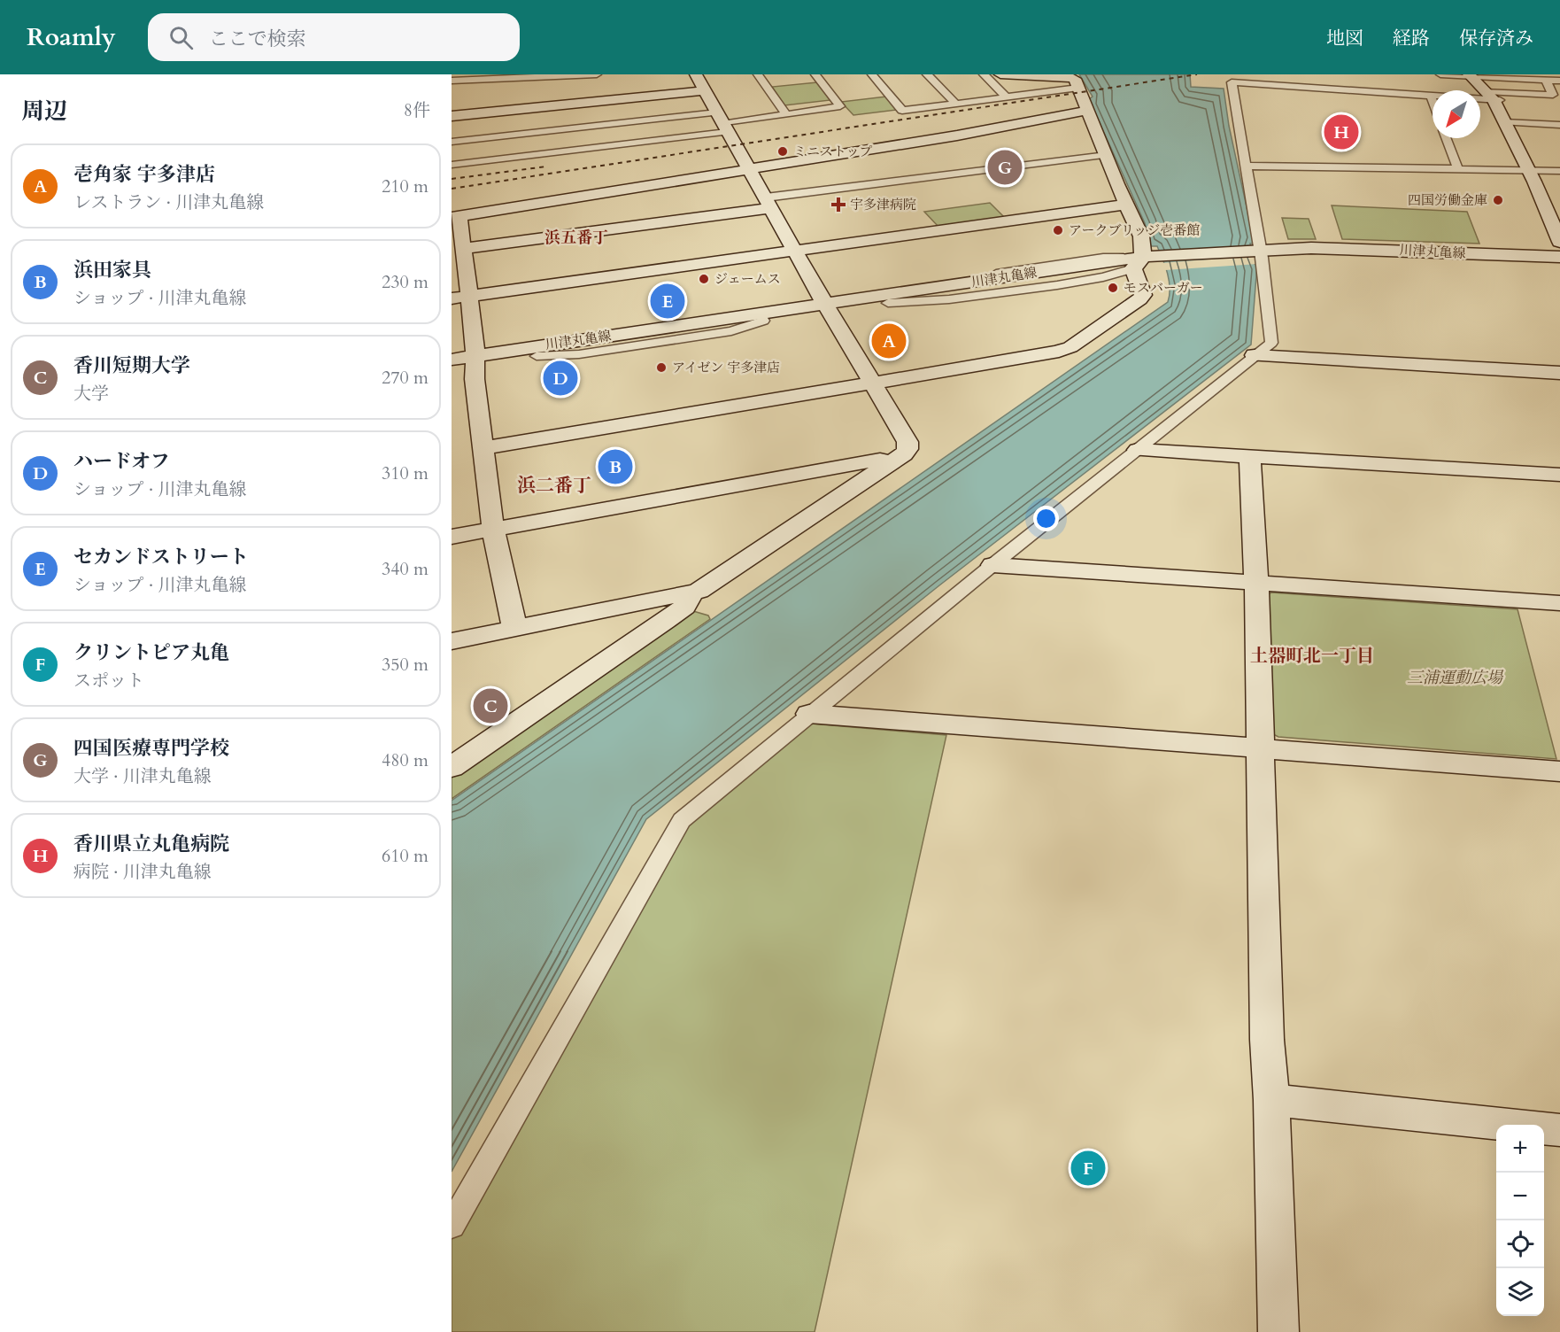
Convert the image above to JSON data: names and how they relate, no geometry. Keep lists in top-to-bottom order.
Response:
{
  "streets": {
    "street": ["川津丸亀線"]
  },
  "districts": ["浜五番丁", "浜二番丁", "土器町北一丁目"],
  "parks": ["三浦運動広場"],
  "places": {
    "other": [
      "ミニストップ",
      "四国労働金庫",
      "アークブリッジ壱番館",
      "ジェームス",
      "モスバーガー",
      "アイゼン 宇多津店"
    ],
    "health": ["宇多津病院"]
  },
  "north": "bottom left",
  "page": {
    "header": "Roamly",
    "search": "ここで検索",
    "nav": ["地図", "経路", "保存済み"],
    "heading": ["周辺", "8件"],
    "pins": [
      "H",
      "G",
      "E",
      "A",
      "D",
      "B",
      "C",
      "F"
    ],
    "list": [
      {
        "mark": "A",
        "name": "壱角家 宇多津店",
        "note": "レストラン · 川津丸亀線",
        "value": "210 m"
      },
      {
        "mark": "B",
        "name": "浜田家具",
        "note": "ショップ · 川津丸亀線",
        "value": "230 m"
      },
      {
        "mark": "C",
        "name": "香川短期大学",
        "note": "大学",
        "value": "270 m"
      },
      {
        "mark": "D",
        "name": "ハードオフ",
        "note": "ショップ · 川津丸亀線",
        "value": "310 m"
      },
      {
        "mark": "E",
        "name": "セカンドストリート",
        "note": "ショップ · 川津丸亀線",
        "value": "340 m"
      },
      {
        "mark": "F",
        "name": "クリントピア丸亀",
        "note": "スポット",
        "value": "350 m"
      },
      {
        "mark": "G",
        "name": "四国医療専門学校",
        "note": "大学 · 川津丸亀線",
        "value": "480 m"
      },
      {
        "mark": "H",
        "name": "香川県立丸亀病院",
        "note": "病院 · 川津丸亀線",
        "value": "610 m"
      }
    ],
    "map_buttons": ["+", "−"]
  }
}
